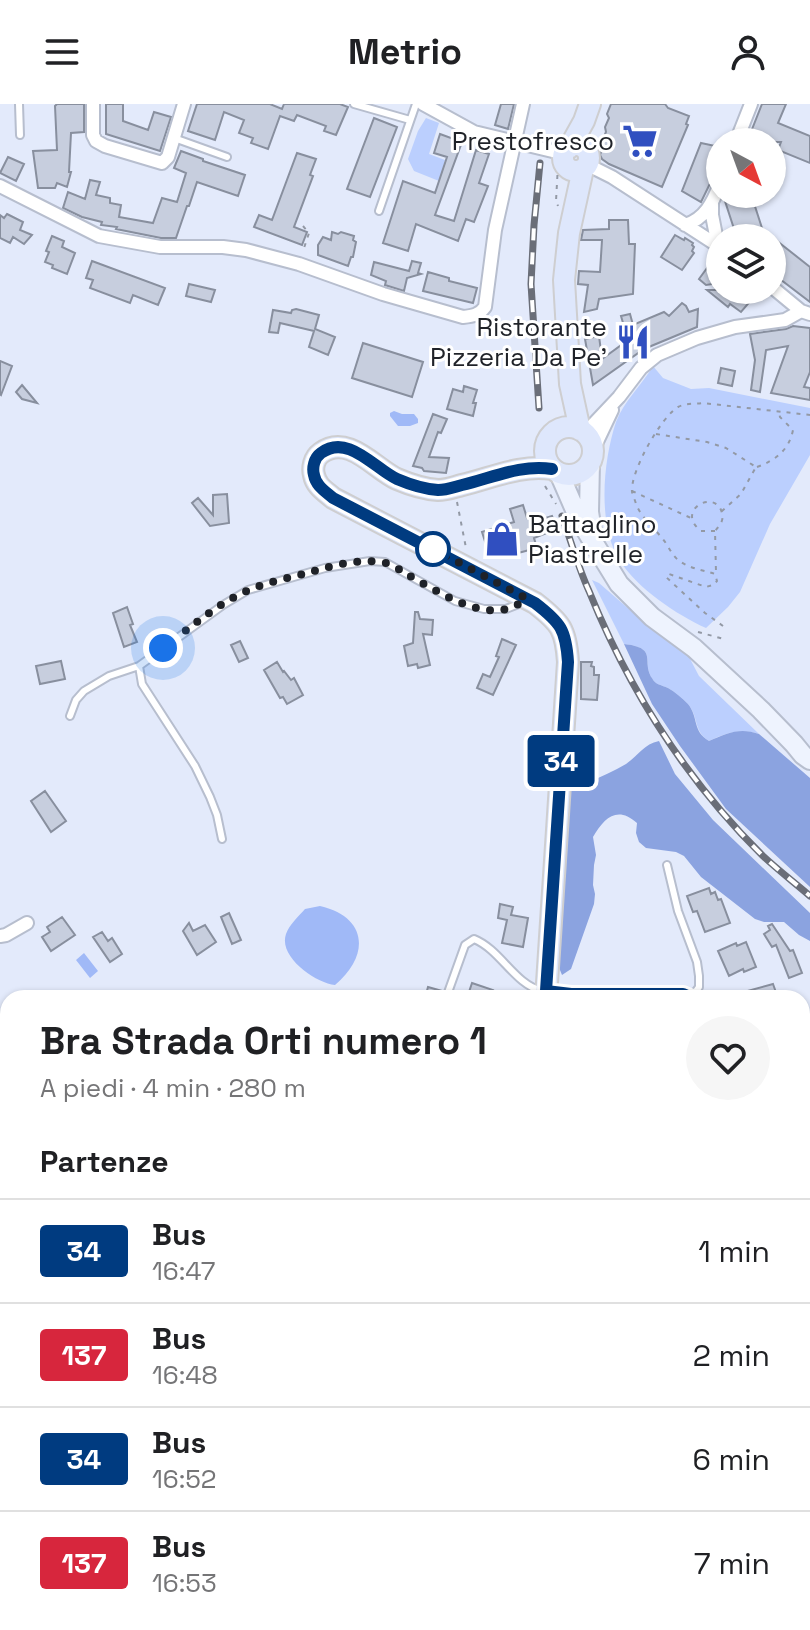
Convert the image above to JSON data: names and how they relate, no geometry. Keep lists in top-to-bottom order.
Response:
{
  "places": {
    "supermarket": ["Prestofresco"],
    "restaurant": ["Ristorante Pizzeria Da Pe'"],
    "shop": ["Battaglino Piastrelle"]
  },
  "lines": ["bus line 34"],
  "north": "bottom right",
  "page": {
    "header": "Metrio",
    "on_map": "34",
    "heading": [
      ["Bra Strada Orti numero 1", "A piedi · 4 min · 280 m"],
      "Partenze"
    ],
    "list": [
      {
        "mark": "34",
        "name": "Bus",
        "note": "16:47",
        "value": "1 min"
      },
      {
        "mark": "137",
        "name": "Bus",
        "note": "16:48",
        "value": "2 min"
      },
      {
        "mark": "34",
        "name": "Bus",
        "note": "16:52",
        "value": "6 min"
      },
      {
        "mark": "137",
        "name": "Bus",
        "note": "16:53",
        "value": "7 min"
      }
    ]
  }
}
